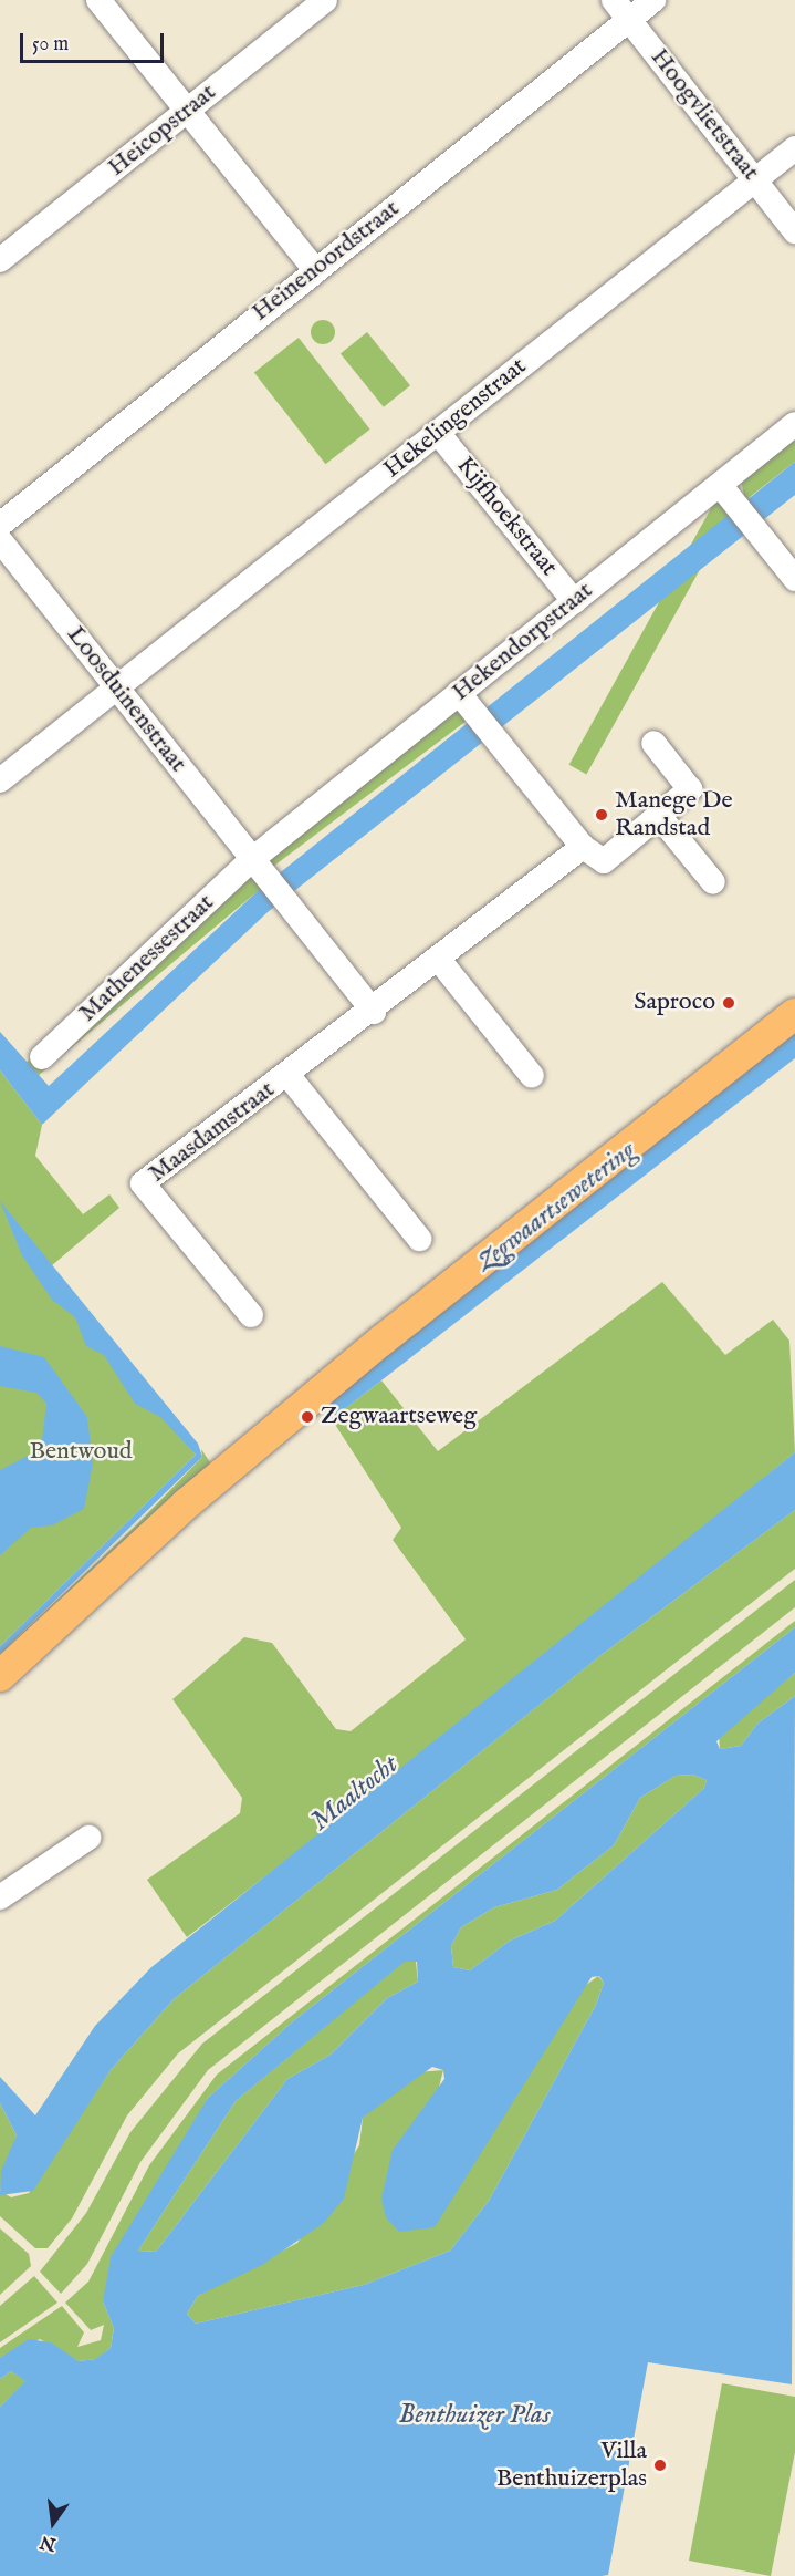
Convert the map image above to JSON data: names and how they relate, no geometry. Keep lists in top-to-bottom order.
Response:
{
  "streets": {
    "street": [
      "Hoogvlietstraat",
      "Heicopstraat",
      "Heinenoordstraat",
      "Hekelingenstraat",
      "Kijfhoekstraat",
      "Hekendorpstraat",
      "Loosduinenstraat",
      "Mathenessestraat",
      "Maasdamstraat"
    ]
  },
  "crossings": [
    ["Hoogvlietstraat", "Heinenoordstraat"],
    ["Hoogvlietstraat", "Hekelingenstraat"],
    ["Hekelingenstraat", "Kijfhoekstraat"],
    ["Hekelingenstraat", "Loosduinenstraat"],
    ["Kijfhoekstraat", "Hekendorpstraat"],
    ["Hekendorpstraat", "Loosduinenstraat"],
    ["Hekendorpstraat", "Mathenessestraat"],
    ["Loosduinenstraat", "Mathenessestraat"]
  ],
  "water": ["Zegwaartsewetering", "Maaltocht", "Benthuizer Plas"],
  "parks": ["Bentwoud"],
  "places": [
    "Manege De Randstad",
    "Saproco",
    "Zegwaartseweg",
    "Villa Benthuizerplas"
  ],
  "scale_bar": "50 m",
  "north": "bottom"
}
